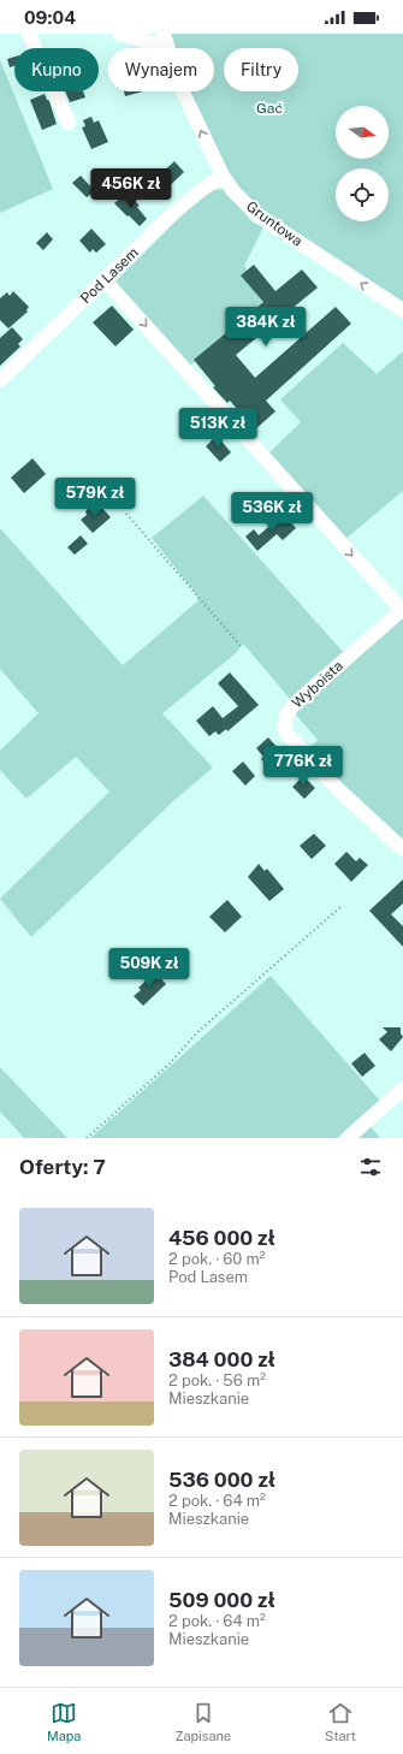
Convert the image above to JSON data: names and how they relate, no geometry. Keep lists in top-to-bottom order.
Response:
{
  "streets": {
    "street": ["Gruntowa", "Pod Lasem", "Wyboista"]
  },
  "crossings": [
    ["Gruntowa", "Pod Lasem"]
  ],
  "one_way": ["Gruntowa"],
  "parks": ["Gać"],
  "north": "right",
  "page": {
    "status": "09:04",
    "chip": ["Kupno", "Wynajem", "Filtry"],
    "price": [
      "456K zł",
      "384K zł",
      "513K zł",
      "579K zł",
      "536K zł",
      "776K zł",
      "509K zł"
    ],
    "heading": "Oferty: 7",
    "list": [
      {
        "name": "456 000 zł",
        "note": "2 pok. · 60 m² · Pod Lasem"
      },
      {
        "name": "384 000 zł",
        "note": "2 pok. · 56 m² · Mieszkanie"
      },
      {
        "name": "536 000 zł",
        "note": "2 pok. · 64 m² · Mieszkanie"
      },
      {
        "name": "509 000 zł",
        "note": "2 pok. · 64 m² · Mieszkanie"
      }
    ],
    "tabs": ["Mapa", "Zapisane", "Start"]
  }
}
